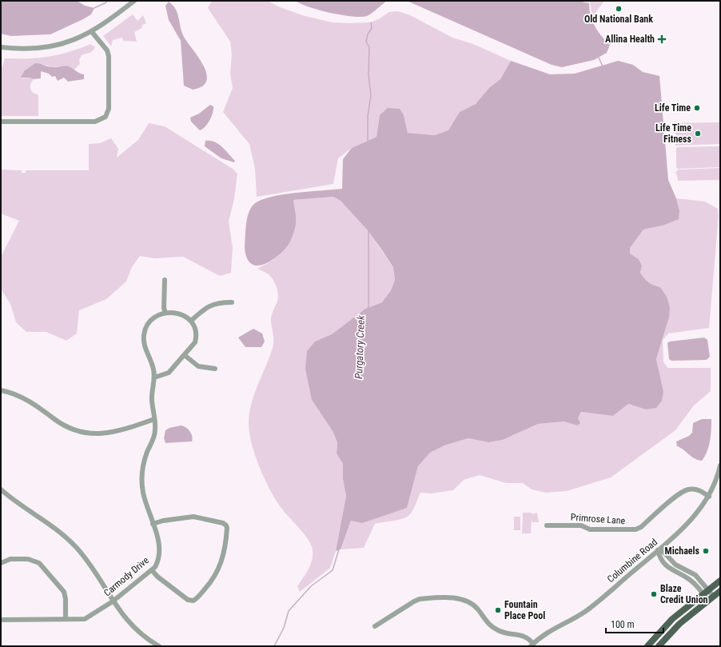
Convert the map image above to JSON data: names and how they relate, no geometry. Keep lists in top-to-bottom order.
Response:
{
  "streets": {
    "street": ["Primrose Lane", "Columbine Road", "Carmody Drive"]
  },
  "crossings": [
    ["Primrose Lane", "Columbine Road"]
  ],
  "water": ["Purgatory Creek"],
  "places": {
    "other": [
      "Old National Bank",
      "Life Time",
      "Life Time Fitness",
      "Michaels",
      "Blaze Credit Union",
      "Fountain Place Pool"
    ],
    "health": ["Allina Health"]
  },
  "scale_bar": "100 m"
}
